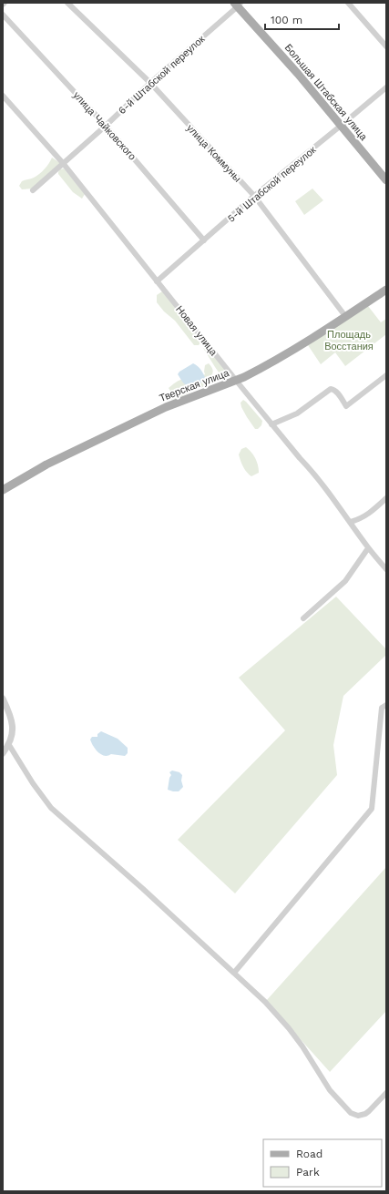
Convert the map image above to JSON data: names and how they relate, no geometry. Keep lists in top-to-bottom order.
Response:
{
  "streets": {
    "main road": ["Большая Штабская улица", "Тверская улица"],
    "street": [
      "6-й Штабской переулок",
      "улица Чайковского",
      "улица Коммуны",
      "5-й Штабской переулок",
      "Новая улица"
    ]
  },
  "crossings": [
    ["6-й Штабской переулок", "Большая Штабская улица"],
    ["6-й Штабской переулок", "улица Чайковского"],
    ["6-й Штабской переулок", "улица Коммуны"],
    ["6-й Штабской переулок", "Новая улица"],
    ["Большая Штабская улица", "5-й Штабской переулок"],
    ["улица Чайковского", "5-й Штабской переулок"],
    ["улица Коммуны", "5-й Штабской переулок"],
    ["улица Коммуны", "Тверская улица"],
    ["5-й Штабской переулок", "Новая улица"],
    ["Новая улица", "Тверская улица"]
  ],
  "parks": ["Площадь Восстания"],
  "legend": ["Road", "Park"],
  "scale_bar": "100 m"
}
